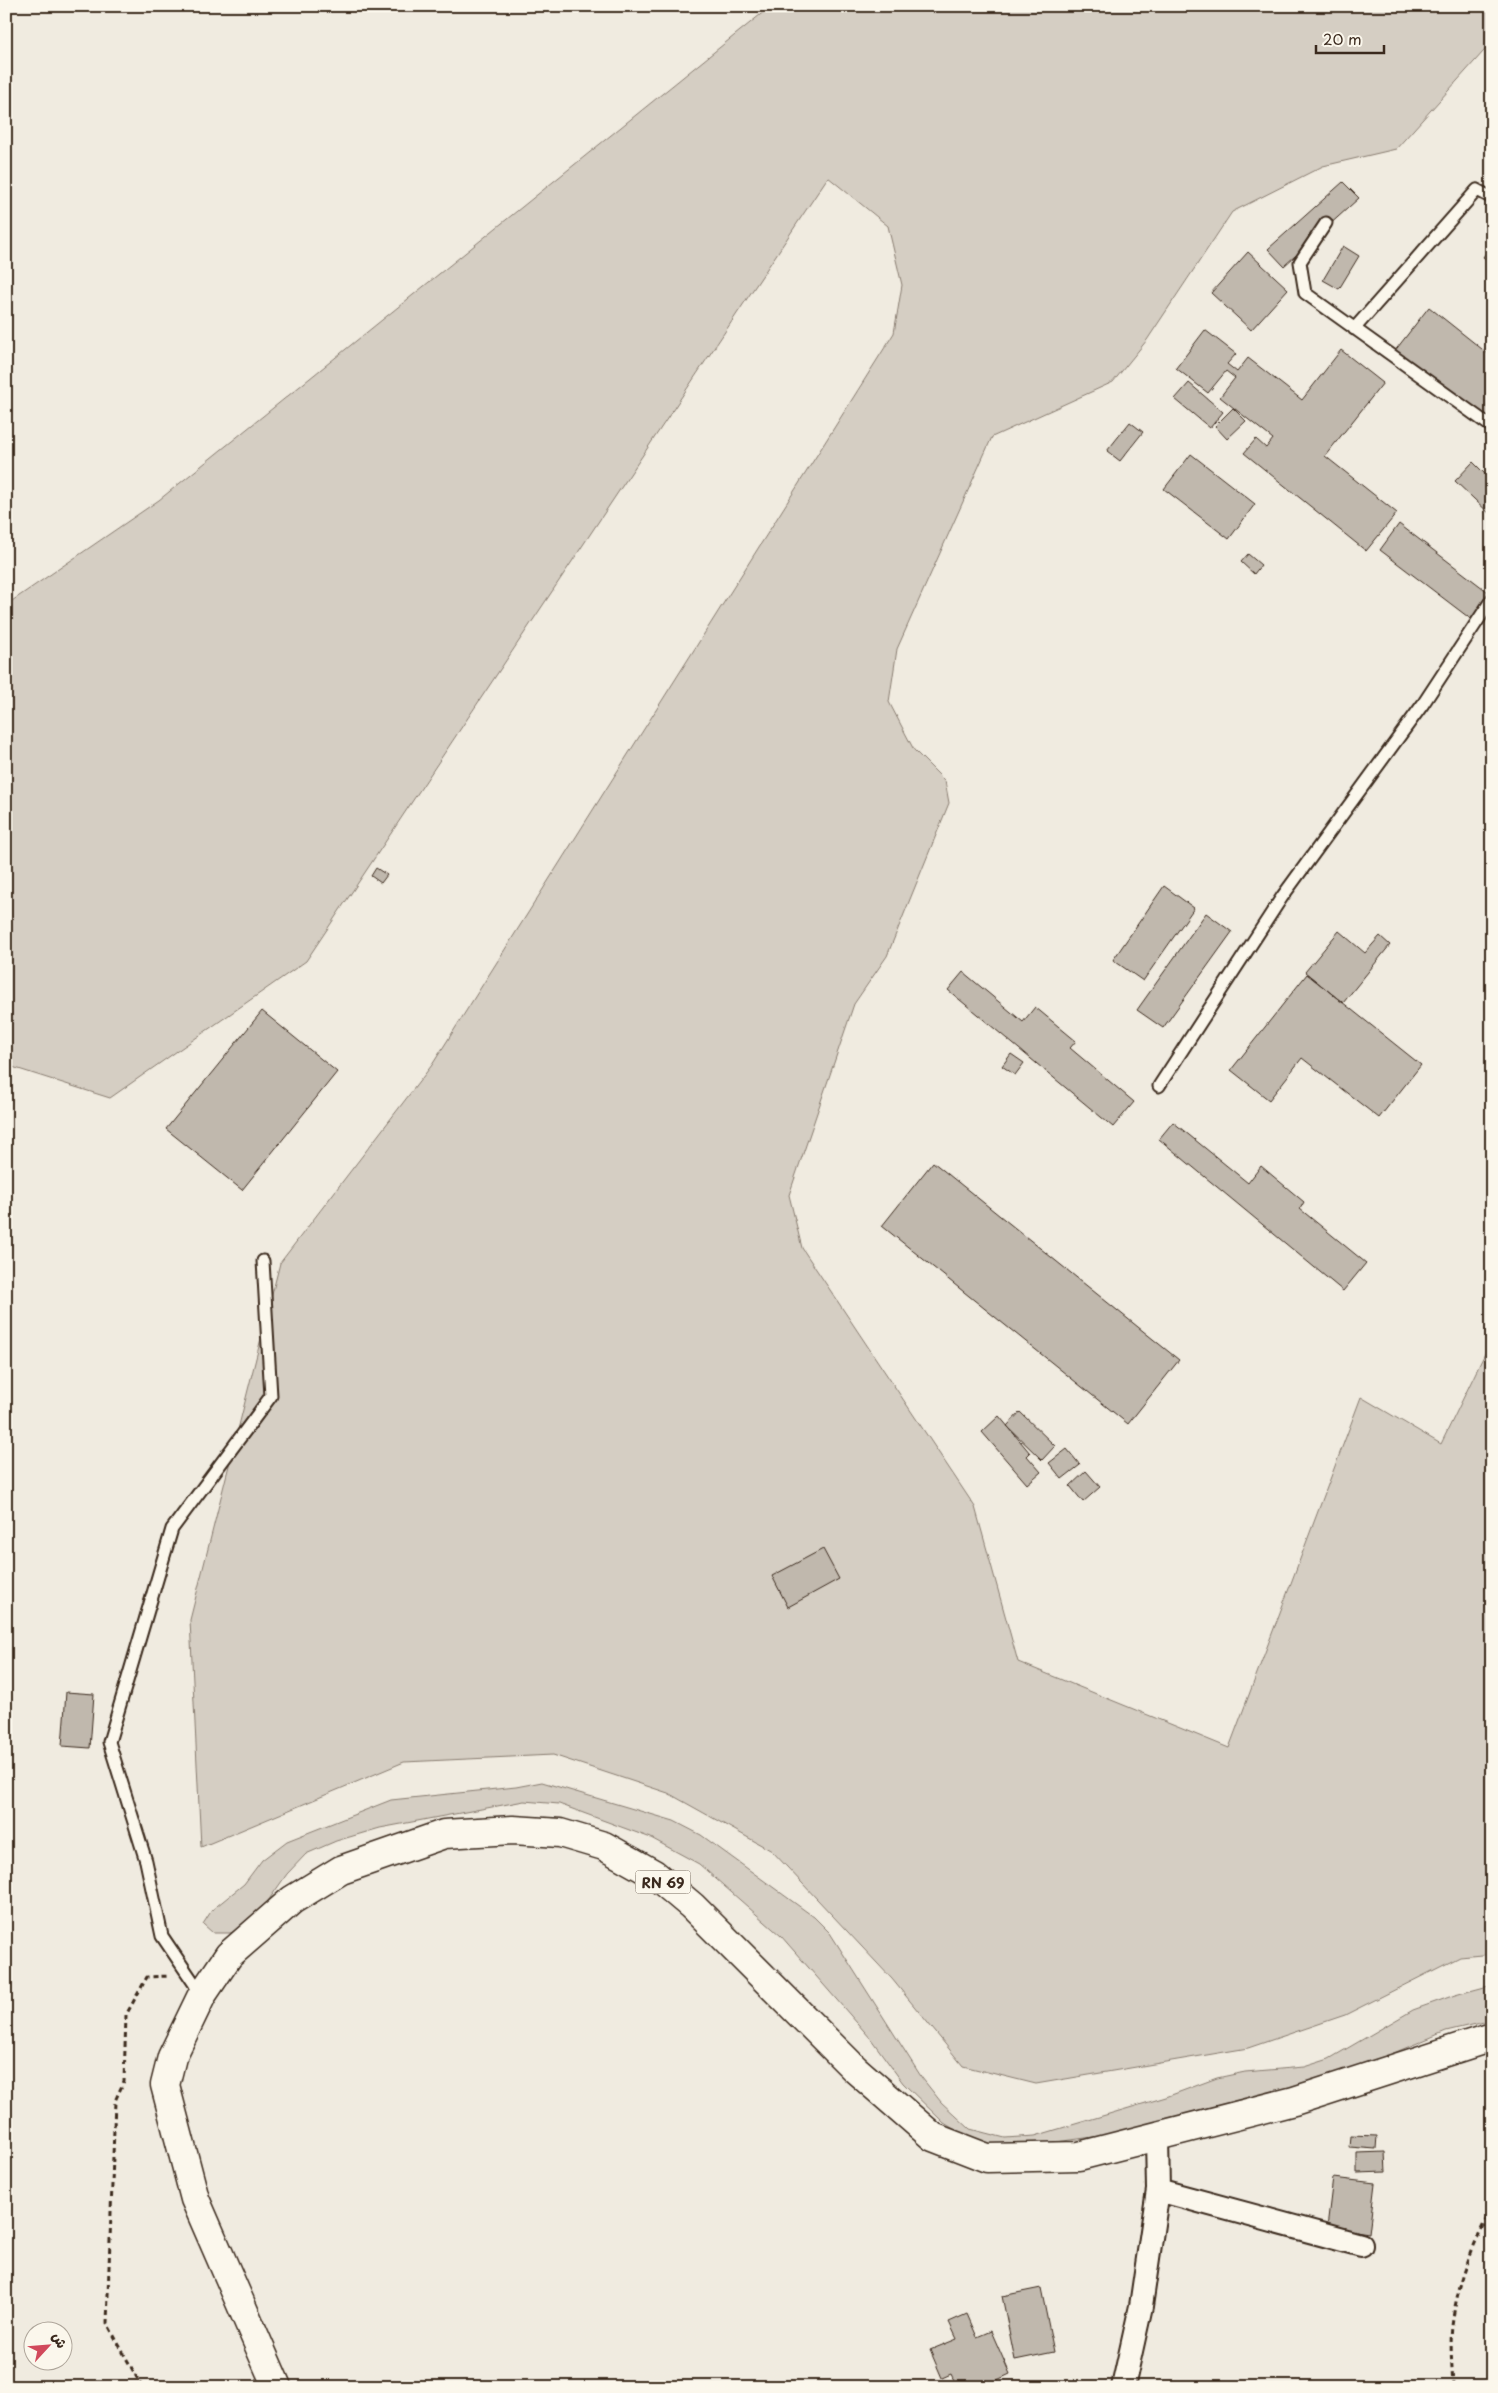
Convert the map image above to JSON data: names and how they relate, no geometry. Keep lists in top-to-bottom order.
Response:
{
  "streets": {
    "main road": ["RN 69"]
  },
  "scale_bar": "20 m",
  "north": "top right"
}
